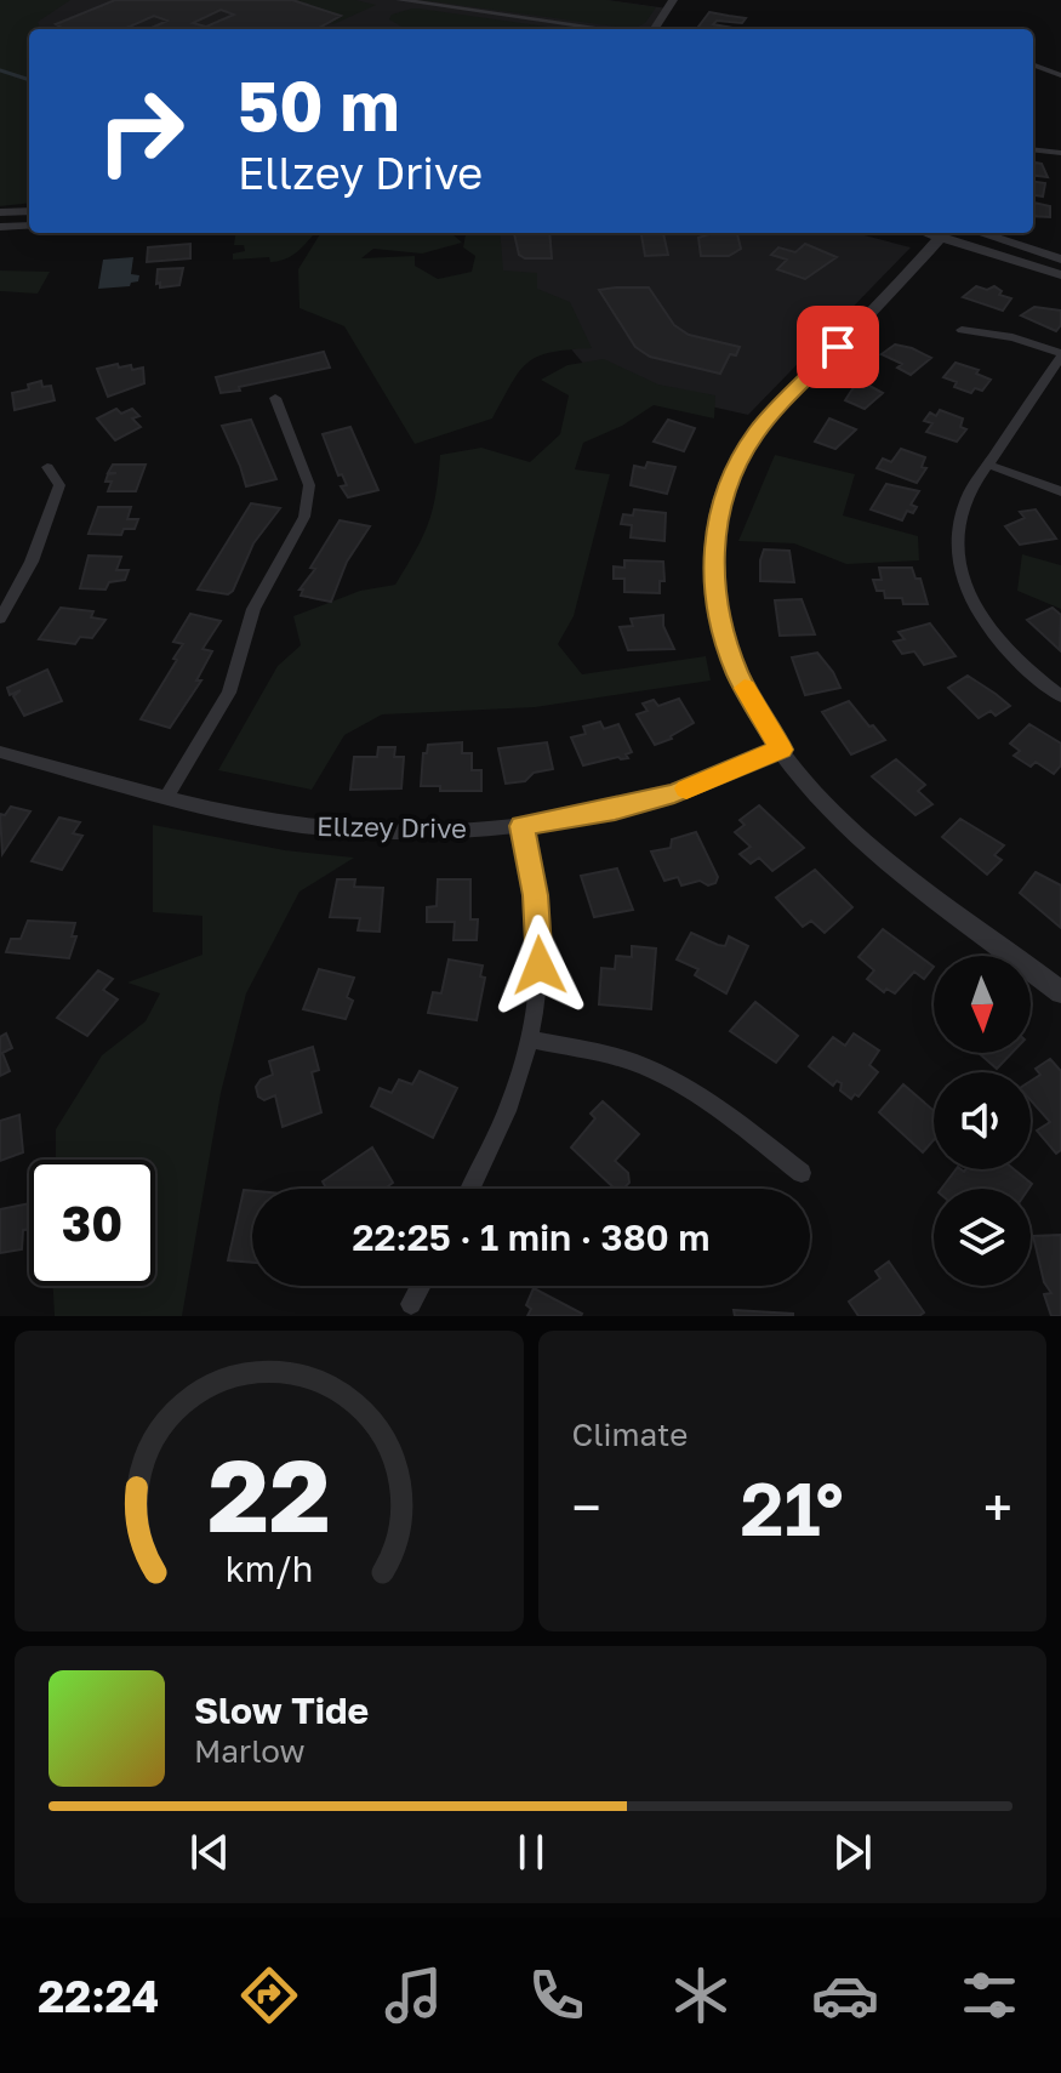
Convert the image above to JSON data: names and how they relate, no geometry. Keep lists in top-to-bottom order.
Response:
{
  "streets": {
    "street": ["Ellzey Drive"]
  },
  "north": "bottom",
  "page": {
    "turn": ["50 m", "Ellzey Drive"],
    "limit": "30",
    "trip": "22:25 · 1 min · 380 m",
    "tile": "Climate",
    "heat": ["−", "21°", "+"],
    "song": ["Slow Tide", "Marlow"],
    "tabs": "22:24",
    "gauge": ["22", "km/h"]
  }
}
